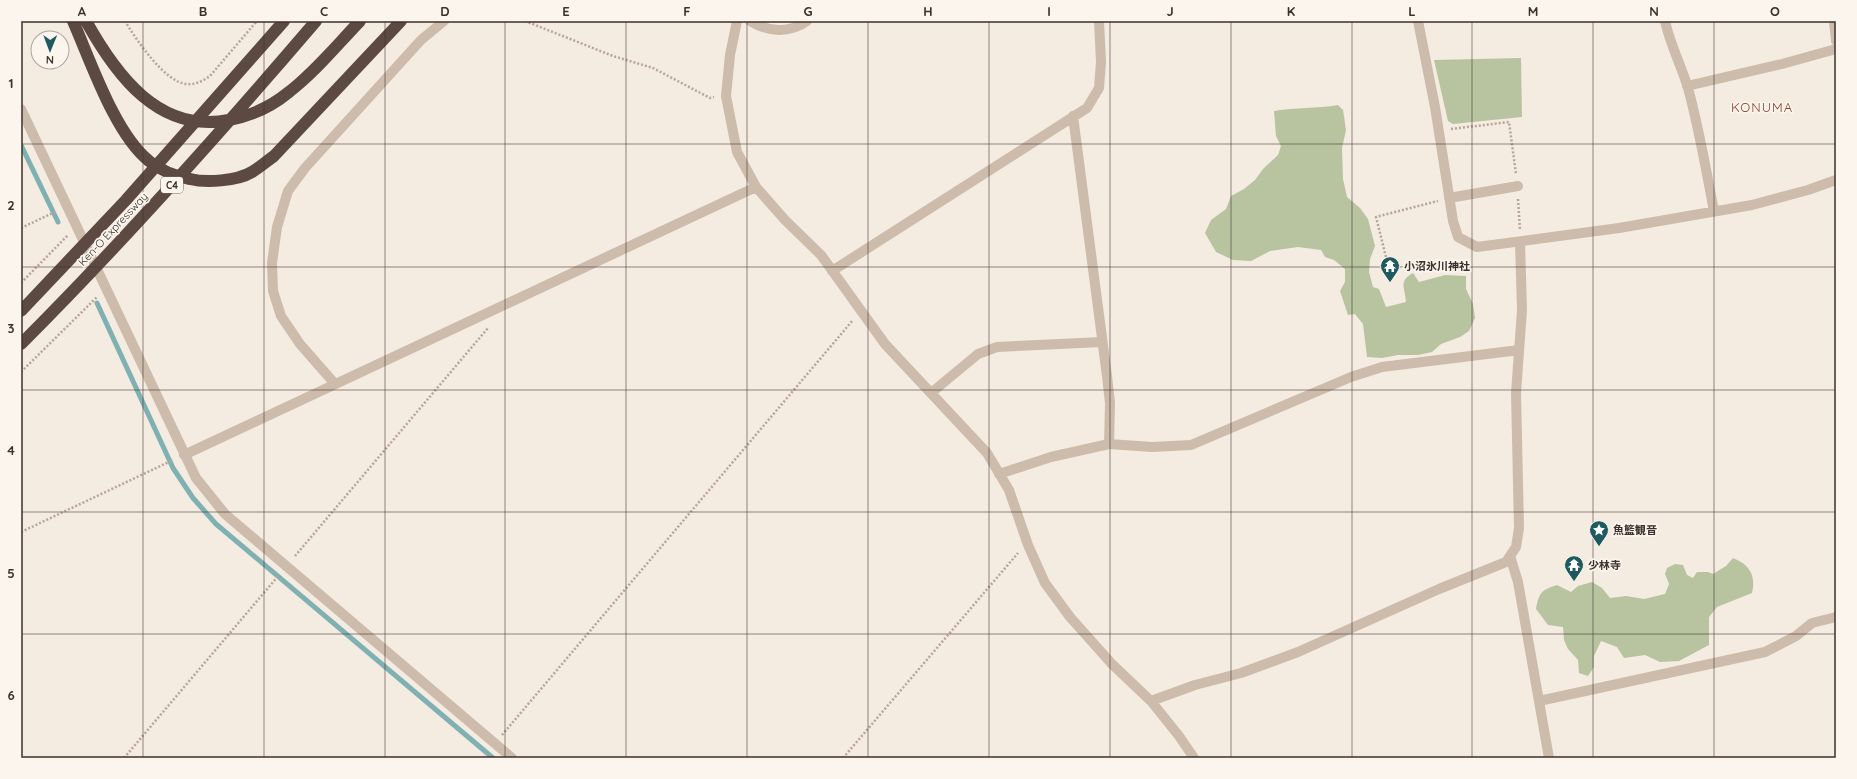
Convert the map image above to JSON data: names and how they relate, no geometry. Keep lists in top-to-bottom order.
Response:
{
  "streets": {
    "highway": ["C4", "Ken-O Expressway"]
  },
  "districts": ["KONUMA"],
  "places": {
    "temple": ["小沼氷川神社", "少林寺"],
    "place": ["魚籃観音"]
  },
  "north": "bottom",
  "grid": {
    "columns": [
      "A",
      "B",
      "C",
      "D",
      "E",
      "F",
      "G",
      "H",
      "I",
      "J",
      "K",
      "L",
      "M",
      "N",
      "O"
    ],
    "rows": [
      "1",
      "2",
      "3",
      "4",
      "5",
      "6"
    ]
  }
}
